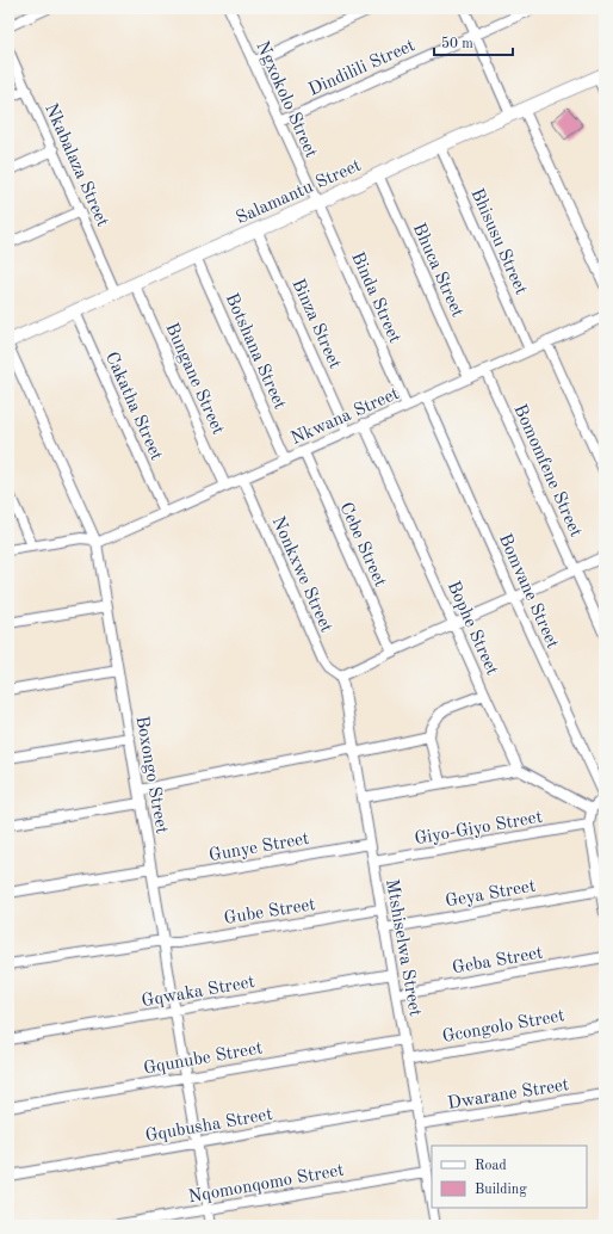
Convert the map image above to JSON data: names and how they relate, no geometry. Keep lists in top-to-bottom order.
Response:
{
  "streets": {
    "street": [
      "Dindilili Street",
      "Ngxokolo Street",
      "Nkabalaza Street",
      "Salamantu Street",
      "Bhisusu Street",
      "Bhuca Street",
      "Binda Street",
      "Binza Street",
      "Botshana Street",
      "Bungane Street",
      "Cakatha Street",
      "Nkwana Street",
      "Bomomfene Street",
      "Cebe Street",
      "Nonkxwe Street",
      "Bomvane Street",
      "Bophe Street",
      "Boxongo Street",
      "Giyo-Giyo Street",
      "Gunye Street",
      "Geya Street",
      "Gube Street",
      "Mtshiselwa Street",
      "Geba Street",
      "Gqwaka Street",
      "Gcongolo Street",
      "Gqunube Street",
      "Dwarane Street",
      "Gqubusha Street",
      "Nqomonqomo Street"
    ]
  },
  "crossings": [
    ["Dindilili Street", "Ngxokolo Street"],
    ["Ngxokolo Street", "Salamantu Street"],
    ["Ngxokolo Street", "Binda Street"],
    ["Nkabalaza Street", "Salamantu Street"],
    ["Salamantu Street", "Bhisusu Street"],
    ["Salamantu Street", "Bhuca Street"],
    ["Salamantu Street", "Binda Street"],
    ["Salamantu Street", "Binza Street"],
    ["Salamantu Street", "Botshana Street"],
    ["Salamantu Street", "Bungane Street"],
    ["Salamantu Street", "Cakatha Street"],
    ["Bhisusu Street", "Nkwana Street"],
    ["Bhuca Street", "Nkwana Street"],
    ["Binda Street", "Nkwana Street"],
    ["Binza Street", "Nkwana Street"],
    ["Botshana Street", "Nkwana Street"],
    ["Bungane Street", "Nkwana Street"],
    ["Cakatha Street", "Nkwana Street"],
    ["Nkwana Street", "Bomomfene Street"],
    ["Nkwana Street", "Cebe Street"],
    ["Nkwana Street", "Nonkxwe Street"],
    ["Nkwana Street", "Bomvane Street"],
    ["Nkwana Street", "Bophe Street"],
    ["Nkwana Street", "Boxongo Street"],
    ["Nonkxwe Street", "Mtshiselwa Street"],
    ["Boxongo Street", "Gunye Street"],
    ["Boxongo Street", "Gube Street"],
    ["Boxongo Street", "Gqwaka Street"],
    ["Boxongo Street", "Gqunube Street"],
    ["Boxongo Street", "Gqubusha Street"],
    ["Boxongo Street", "Nqomonqomo Street"],
    ["Giyo-Giyo Street", "Mtshiselwa Street"],
    ["Gunye Street", "Mtshiselwa Street"],
    ["Geya Street", "Mtshiselwa Street"],
    ["Gube Street", "Mtshiselwa Street"],
    ["Mtshiselwa Street", "Geba Street"],
    ["Mtshiselwa Street", "Gqwaka Street"],
    ["Mtshiselwa Street", "Gcongolo Street"],
    ["Mtshiselwa Street", "Gqunube Street"],
    ["Mtshiselwa Street", "Dwarane Street"],
    ["Mtshiselwa Street", "Gqubusha Street"],
    ["Mtshiselwa Street", "Nqomonqomo Street"]
  ],
  "legend": ["Road", "Building"],
  "scale_bar": "50 m"
}
